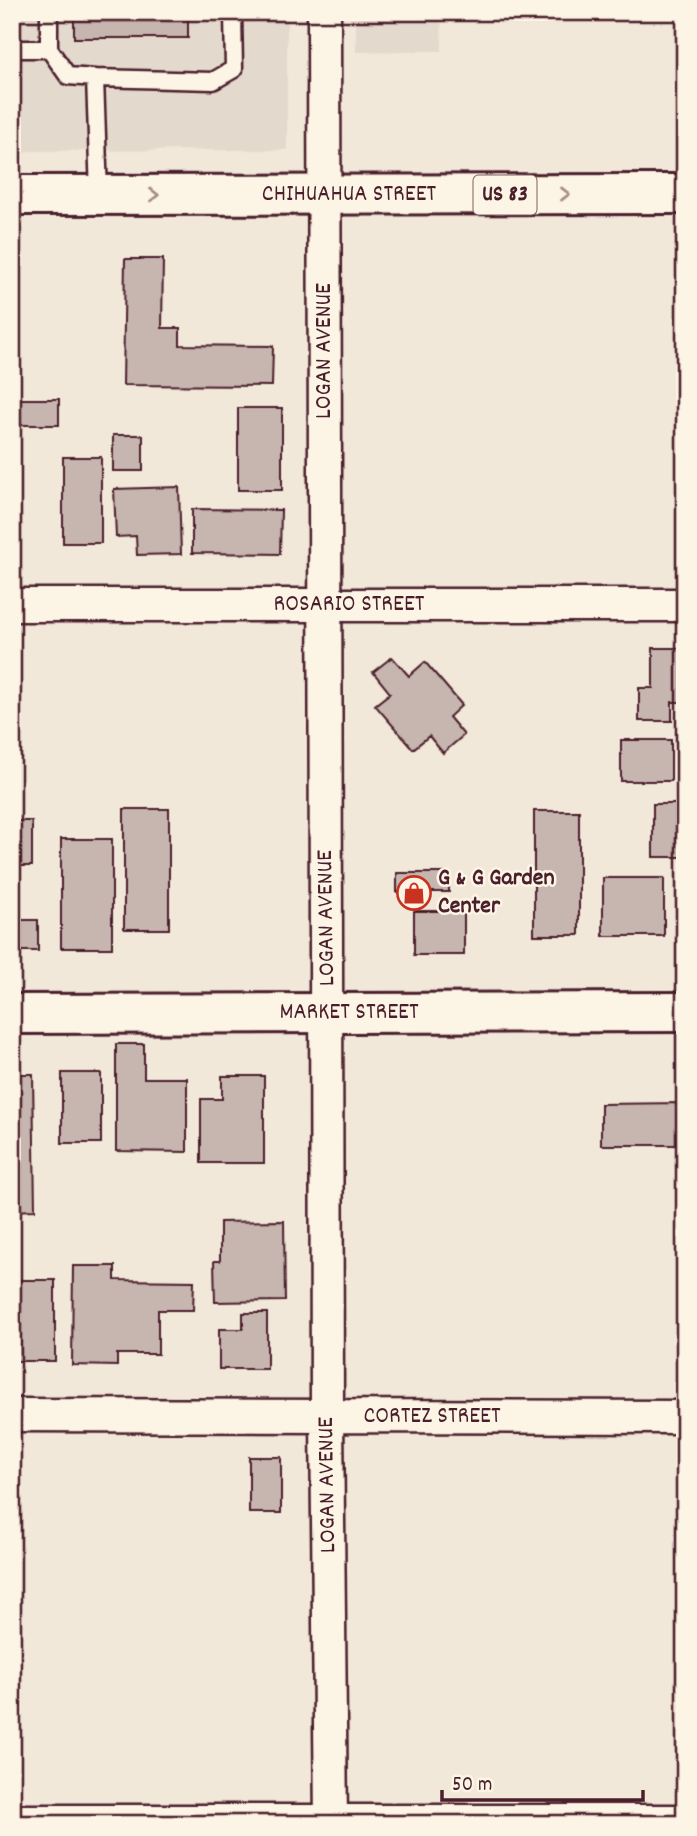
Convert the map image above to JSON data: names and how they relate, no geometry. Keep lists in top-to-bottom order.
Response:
{
  "streets": {
    "main road": ["CHIHUAHUA STREET", "US 83", "MARKET STREET"],
    "street": ["LOGAN AVENUE", "ROSARIO STREET", "CORTEZ STREET"]
  },
  "crossings": [
    ["CHIHUAHUA STREET", "LOGAN AVENUE"],
    ["LOGAN AVENUE", "ROSARIO STREET"],
    ["LOGAN AVENUE", "MARKET STREET"],
    ["LOGAN AVENUE", "CORTEZ STREET"]
  ],
  "one_way": ["CHIHUAHUA STREET"],
  "places": {
    "shop": ["G & G Garden Center"]
  },
  "scale_bar": "50 m"
}
